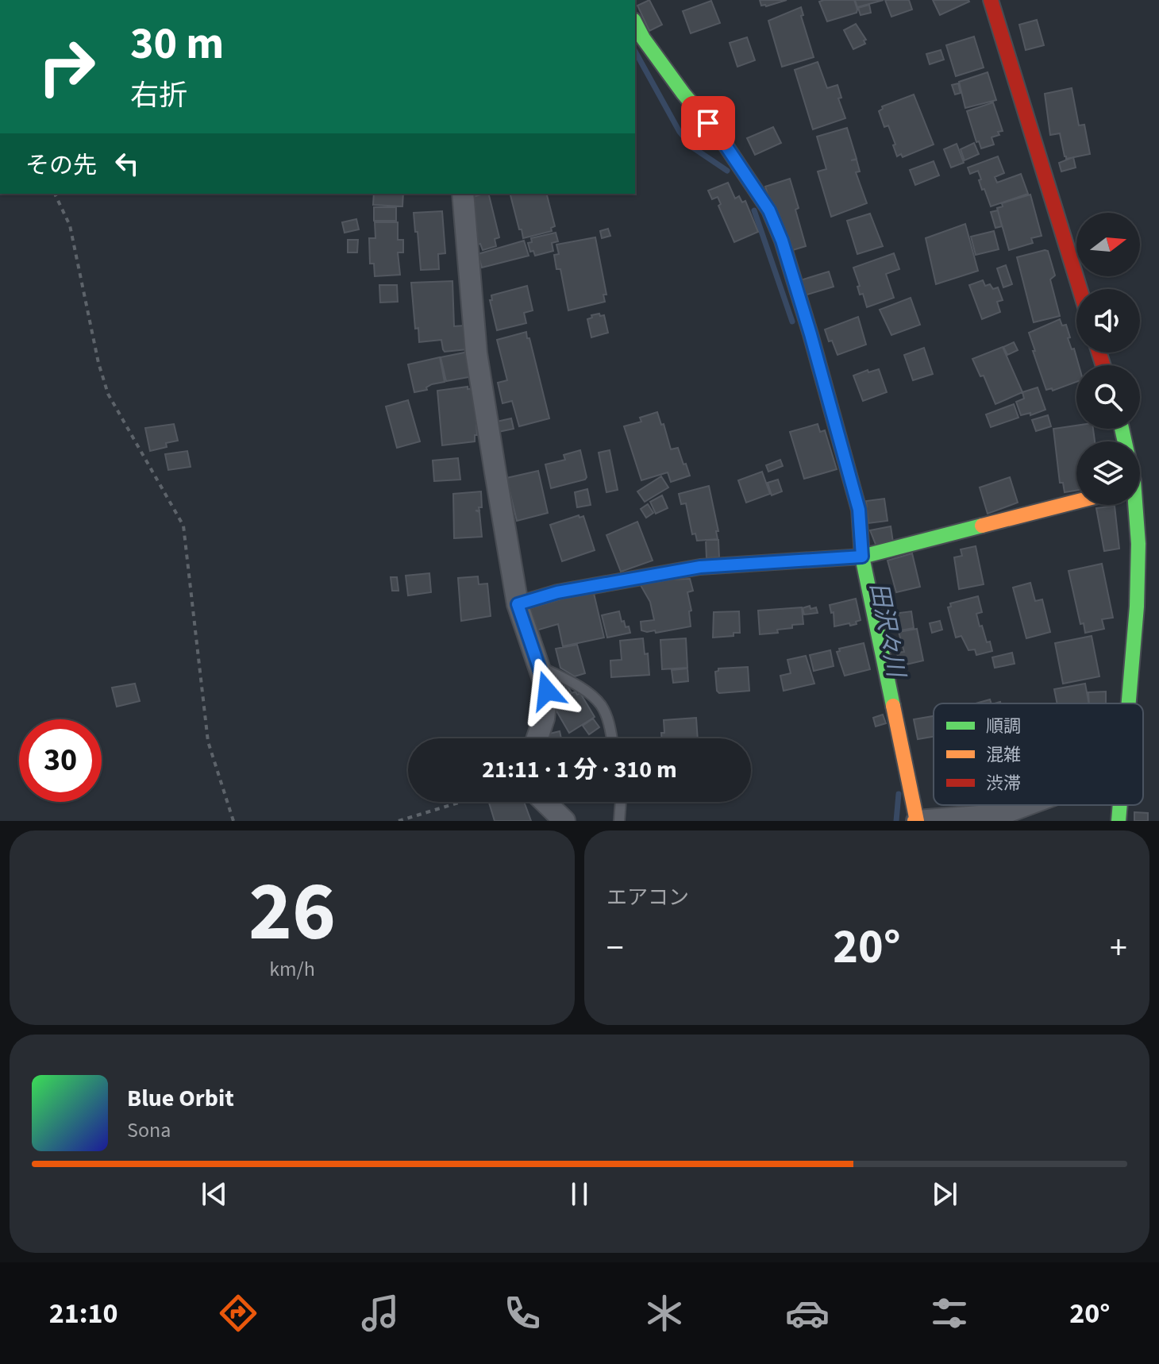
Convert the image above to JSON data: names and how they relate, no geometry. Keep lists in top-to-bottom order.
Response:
{
  "water": ["田沢々川"],
  "legend": ["順調", "混雑", "渋滞"],
  "north": "right",
  "page": {
    "turn": ["30 m", "右折"],
    "then": "その先",
    "limit": "30",
    "trip": "21:11 · 1 分 · 310 m",
    "tile": [
      ["26", "km/h"],
      "エアコン"
    ],
    "heat": ["−", "20°", "+"],
    "song": ["Blue Orbit", "Sona"],
    "tabs": ["21:10", "20°"]
  }
}
